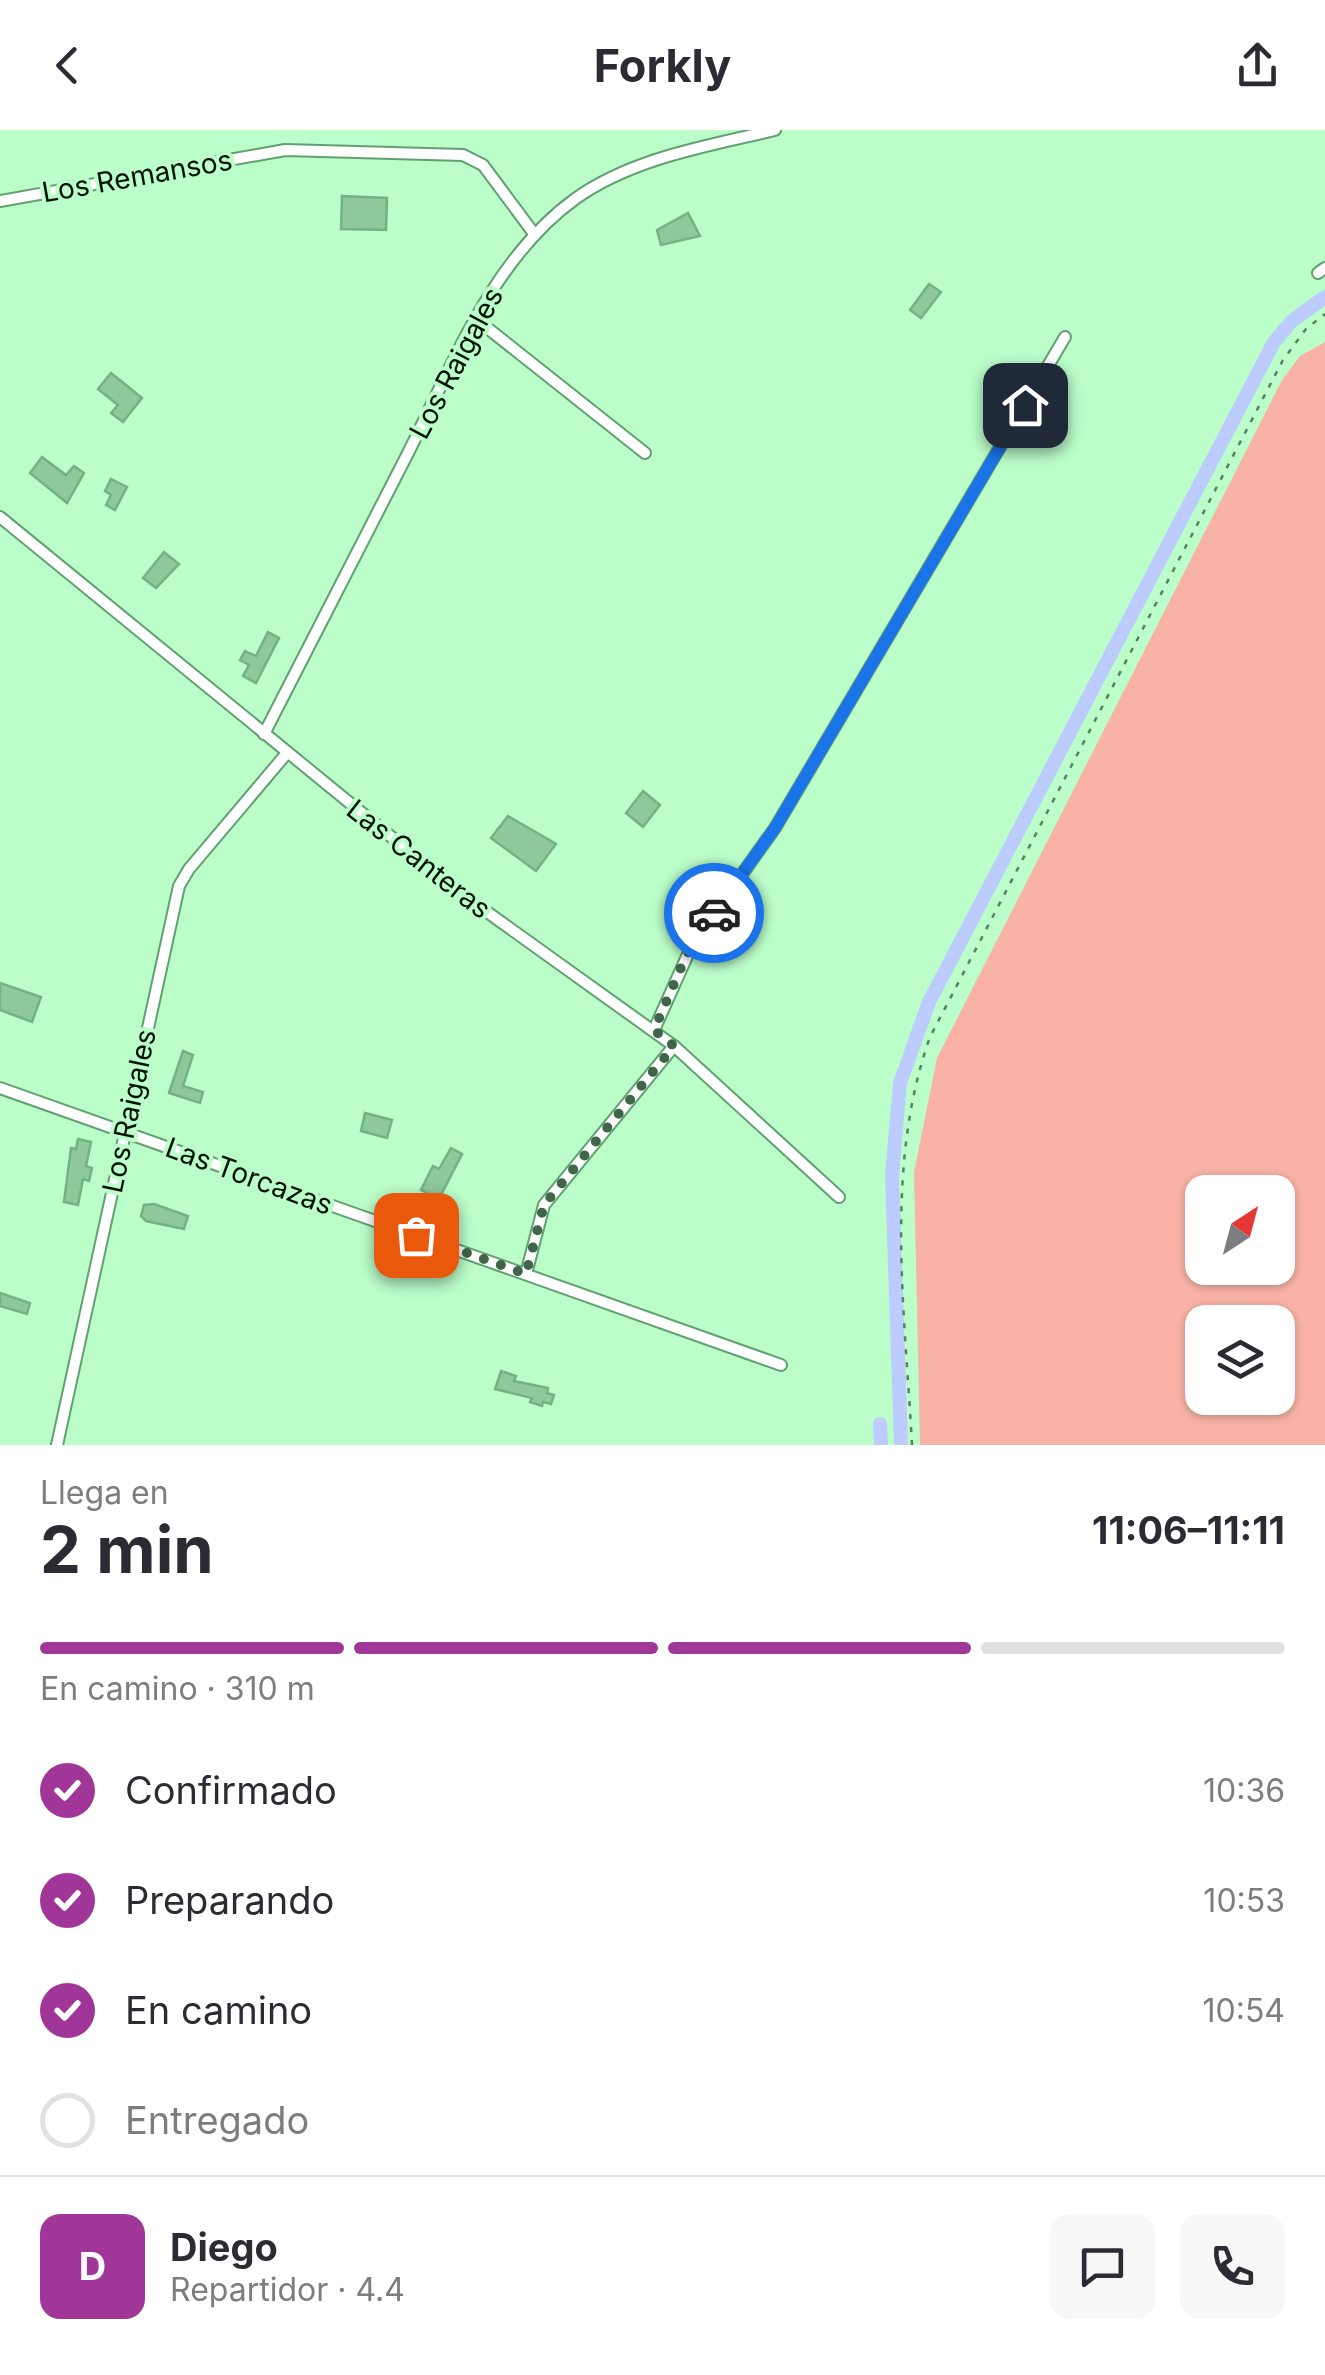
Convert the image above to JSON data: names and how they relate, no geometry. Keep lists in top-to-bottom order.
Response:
{
  "streets": {
    "street": [
      "Los Remansos",
      "Los Raigales",
      "Las Canteras",
      "Las Torcazas"
    ]
  },
  "crossings": [
    ["Los Remansos", "Los Raigales"],
    ["Los Raigales", "Las Canteras"],
    ["Los Raigales", "Las Torcazas"]
  ],
  "north": "top right",
  "page": {
    "header": "Forkly",
    "heading": ["2 min", "Llega en", "11:06–11:11"],
    "panel": ["Diego", "Repartidor · 4.4"],
    "bar": "En camino · 310 m",
    "list": [
      ["Confirmado", "10:36"],
      ["Preparando", "10:53"],
      ["En camino", "10:54"],
      "Entregado"
    ],
    "round": "D"
  }
}
